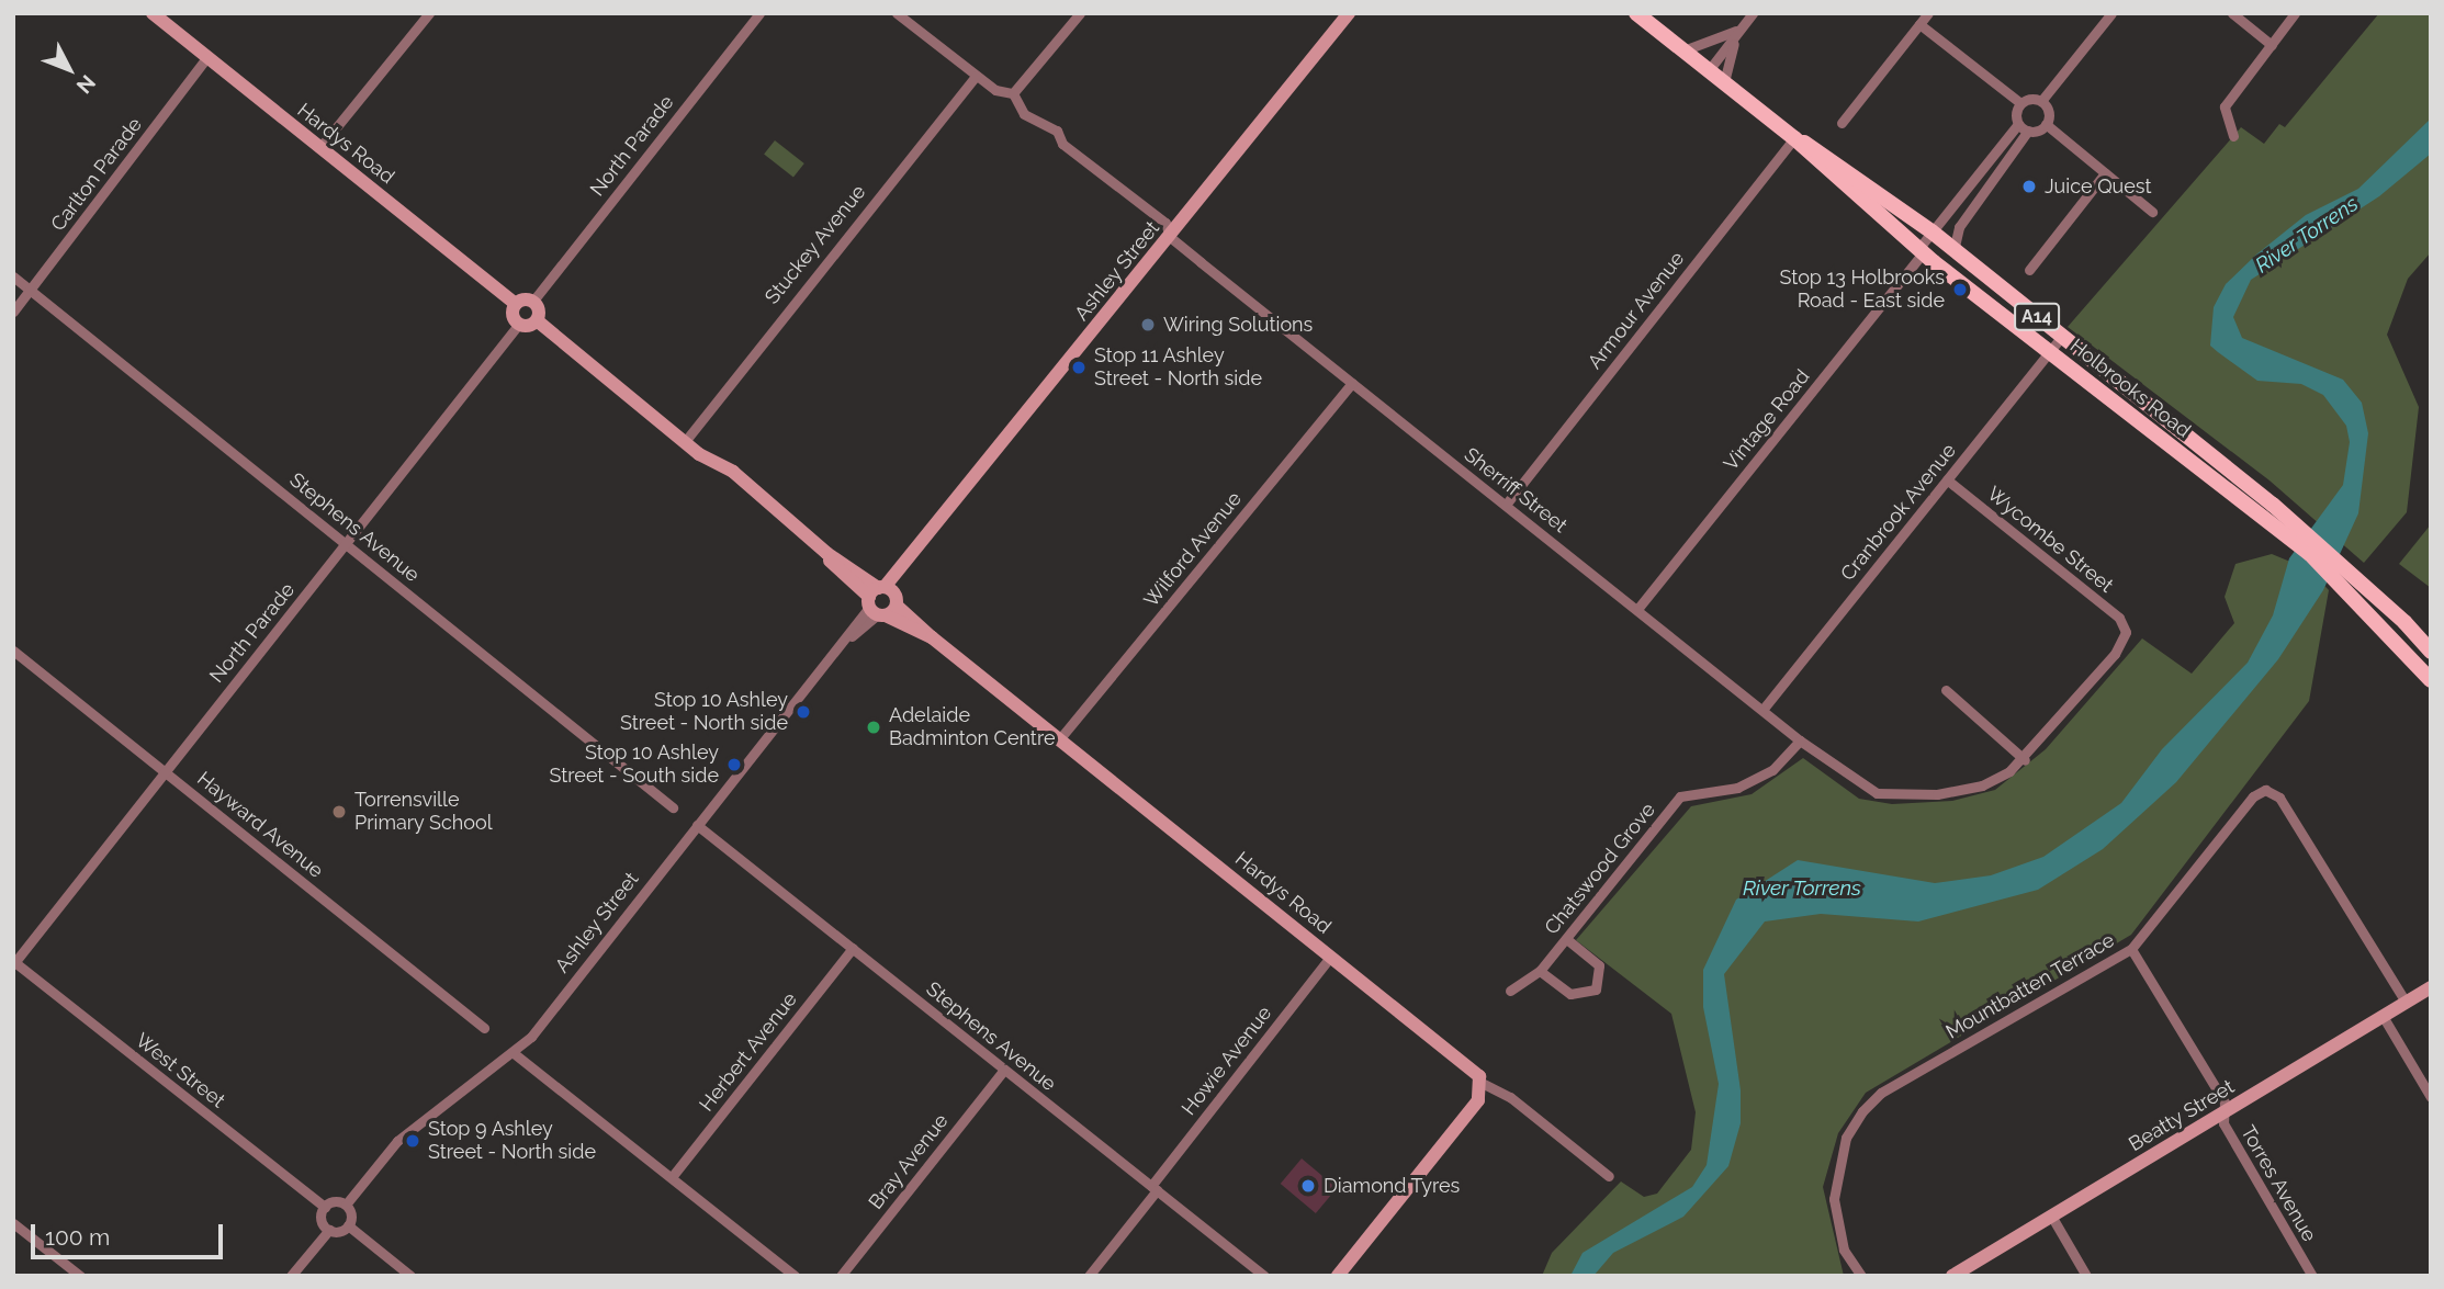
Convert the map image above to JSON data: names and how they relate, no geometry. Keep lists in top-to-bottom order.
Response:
{
  "streets": {
    "main road": ["A14", "Holbrooks Road"],
    "street": [
      "Hardys Road",
      "North Parade",
      "Carlton Parade",
      "Stuckey Avenue",
      "Ashley Street",
      "Armour Avenue",
      "Vintage Road",
      "Sherriff Street",
      "Cranbrook Avenue",
      "Stephens Avenue",
      "Wycombe Street",
      "Wilford Avenue",
      "Hayward Avenue",
      "Chatswood Grove",
      "Mountbatten Terrace",
      "Herbert Avenue",
      "Howie Avenue",
      "West Street",
      "Beatty Street",
      "Bray Avenue",
      "Torres Avenue"
    ]
  },
  "crossings": [
    ["Hardys Road", "Carlton Parade"],
    ["Hardys Road", "Stuckey Avenue"],
    ["Hardys Road", "Ashley Street"],
    ["Hardys Road", "Wilford Avenue"],
    ["Hardys Road", "Howie Avenue"],
    ["North Parade", "Stephens Avenue"],
    ["North Parade", "Hayward Avenue"],
    ["North Parade", "West Street"],
    ["Carlton Parade", "Stephens Avenue"],
    ["Stuckey Avenue", "Sherriff Street"],
    ["Ashley Street", "Sherriff Street"],
    ["Ashley Street", "Stephens Avenue"],
    ["Armour Avenue", "Holbrooks Road"],
    ["Armour Avenue", "Sherriff Street"],
    ["Holbrooks Road", "Vintage Road"],
    ["Holbrooks Road", "Cranbrook Avenue"],
    ["Vintage Road", "Sherriff Street"],
    ["Sherriff Street", "Cranbrook Avenue"],
    ["Sherriff Street", "Wycombe Street"],
    ["Sherriff Street", "Wilford Avenue"],
    ["Sherriff Street", "Chatswood Grove"],
    ["Cranbrook Avenue", "Wycombe Street"],
    ["Stephens Avenue", "Herbert Avenue"],
    ["Stephens Avenue", "Howie Avenue"],
    ["Stephens Avenue", "Bray Avenue"],
    ["Mountbatten Terrace", "Beatty Street"],
    ["Mountbatten Terrace", "Torres Avenue"],
    ["Beatty Street", "Torres Avenue"]
  ],
  "water": ["River Torrens"],
  "places": [
    "Juice Quest",
    "Stop 13 Holbrooks Road - East side",
    "Wiring Solutions",
    "Stop 11 Ashley Street - North side",
    "Stop 10 Ashley Street - North side",
    "Adelaide Badminton Centre",
    "Stop 10 Ashley Street - South side",
    "Torrensville Primary School",
    "Stop 9 Ashley Street - North side",
    "Diamond Tyres"
  ],
  "scale_bar": "100 m",
  "north": "bottom right"
}
